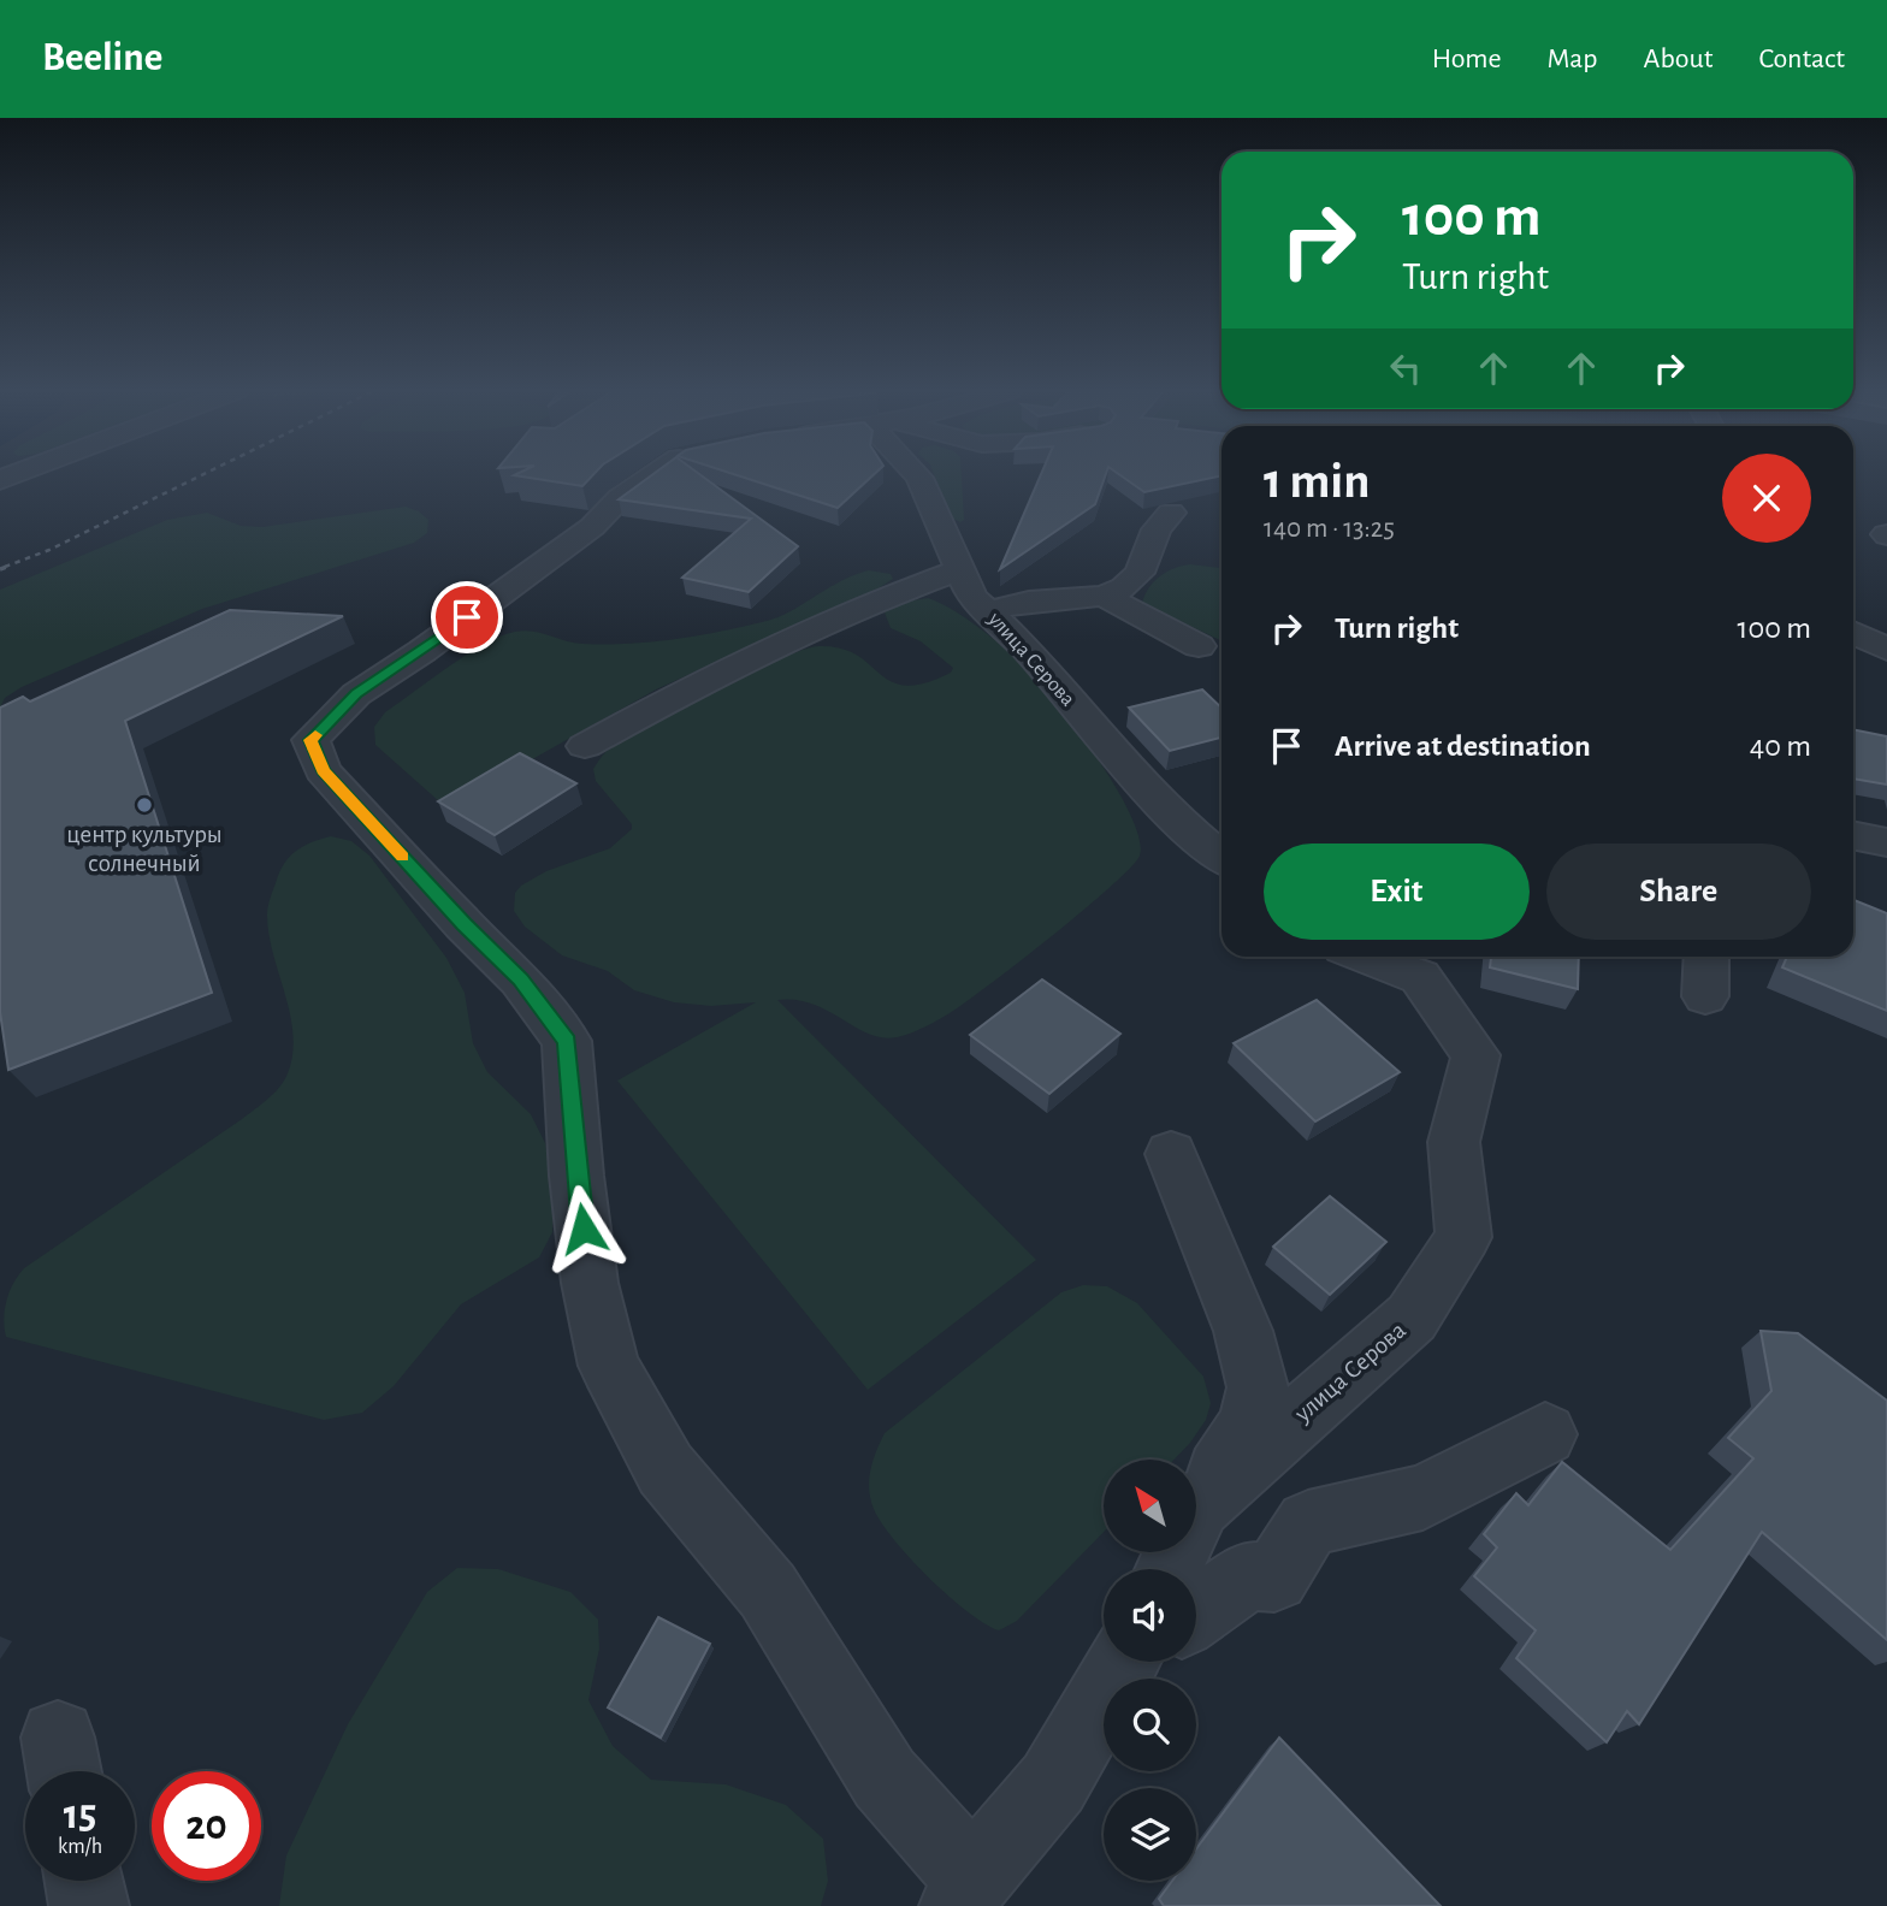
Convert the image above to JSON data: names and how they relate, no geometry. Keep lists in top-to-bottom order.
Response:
{
  "streets": {
    "lane": ["улица Серова"]
  },
  "places": ["центр культуры солнечный"],
  "north": "top left",
  "page": {
    "header": "Beeline",
    "nav": [
      "Home",
      "Map",
      "About",
      "Contact"
    ],
    "turn": ["100 m", "Turn right"],
    "heading": ["1 min", "140 m · 13:25"],
    "list": [
      {
        "name": "Turn right",
        "value": "100 m"
      },
      {
        "name": "Arrive at destination",
        "value": "40 m"
      }
    ],
    "buttons": ["Exit", "Share"],
    "speed": "15 km/h",
    "limit": "20"
  }
}
